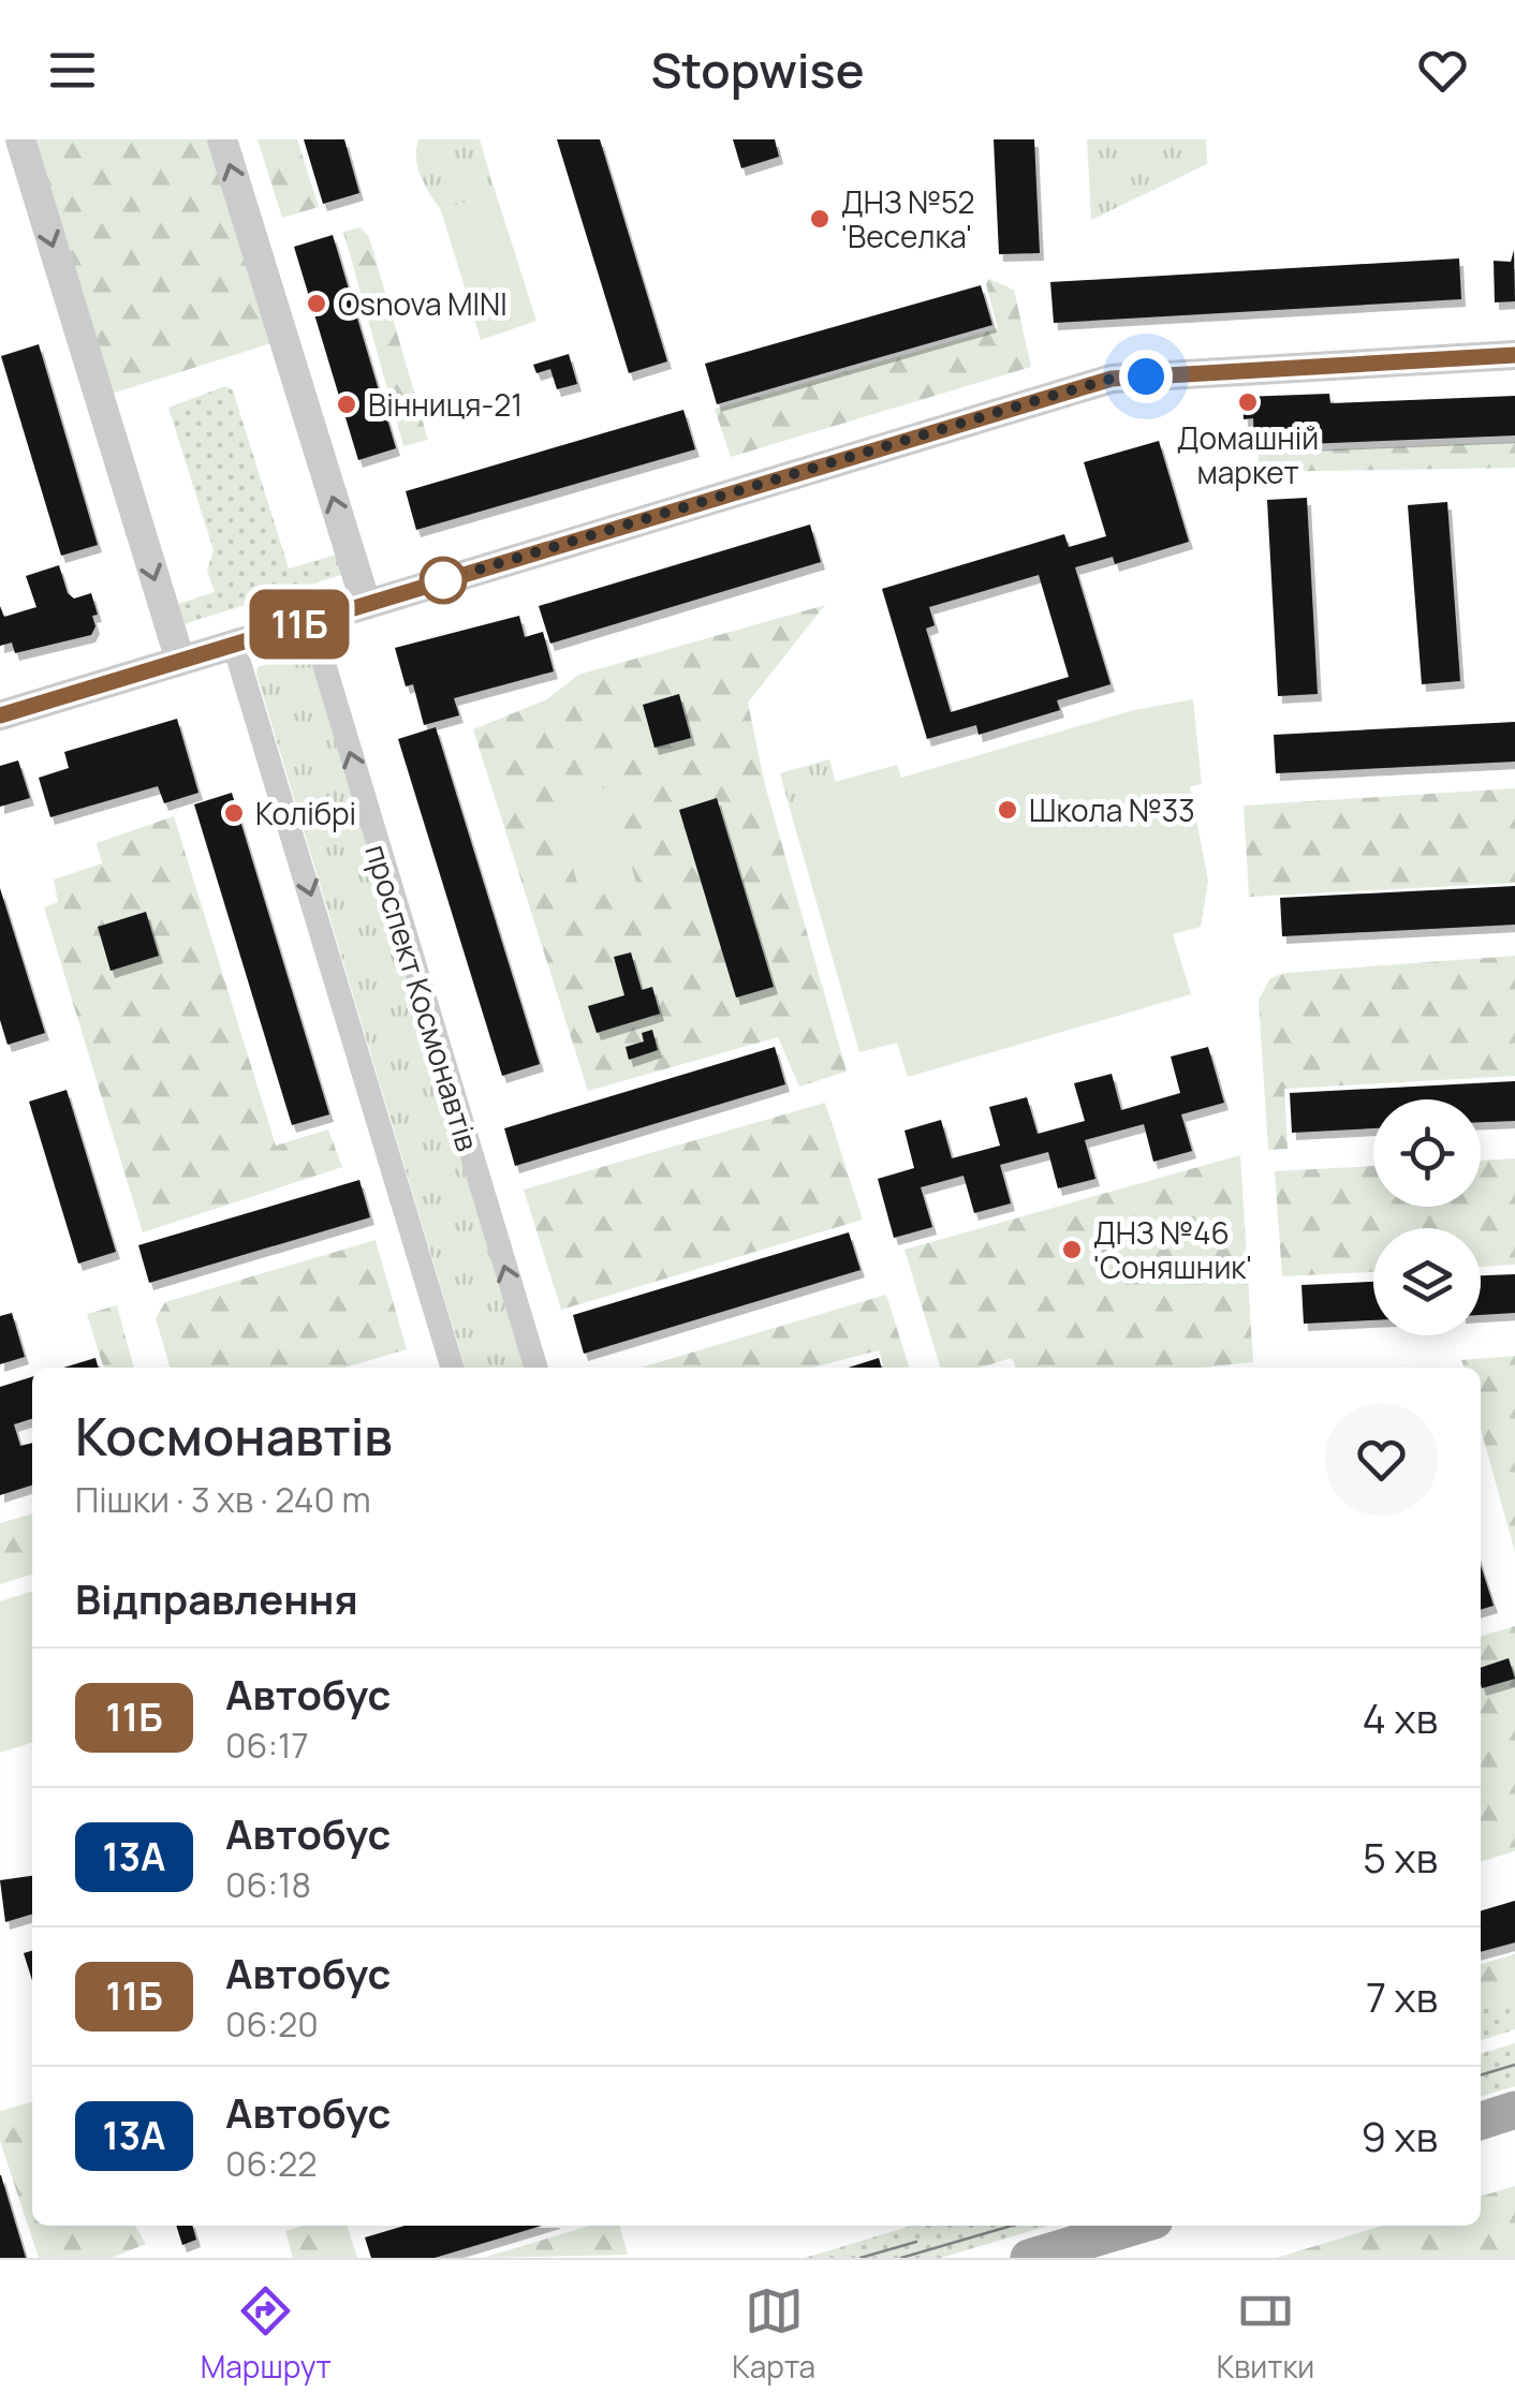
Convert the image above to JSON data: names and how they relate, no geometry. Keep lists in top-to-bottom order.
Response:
{
  "streets": {
    "street": ["проспект Космонавтів"]
  },
  "places": [
    "ДНЗ №52 'Веселка'",
    "Osnova MINI",
    "Домашній маркет",
    "Вінниця-21",
    "Школа №33",
    "Колібрі",
    "ДНЗ №46 'Соняшник'"
  ],
  "lines": ["bus line 11Б"],
  "page": {
    "header": "Stopwise",
    "on_map": "11Б",
    "heading": [
      ["Космонавтів", "Пішки · 3 хв · 240 m"],
      "Відправлення"
    ],
    "list": [
      {
        "mark": "11Б",
        "name": "Автобус",
        "note": "06:17",
        "value": "4 хв"
      },
      {
        "mark": "13А",
        "name": "Автобус",
        "note": "06:18",
        "value": "5 хв"
      },
      {
        "mark": "11Б",
        "name": "Автобус",
        "note": "06:20",
        "value": "7 хв"
      },
      {
        "mark": "13А",
        "name": "Автобус",
        "note": "06:22",
        "value": "9 хв"
      }
    ],
    "tabs": ["Маршрут", "Карта", "Квитки"]
  }
}
